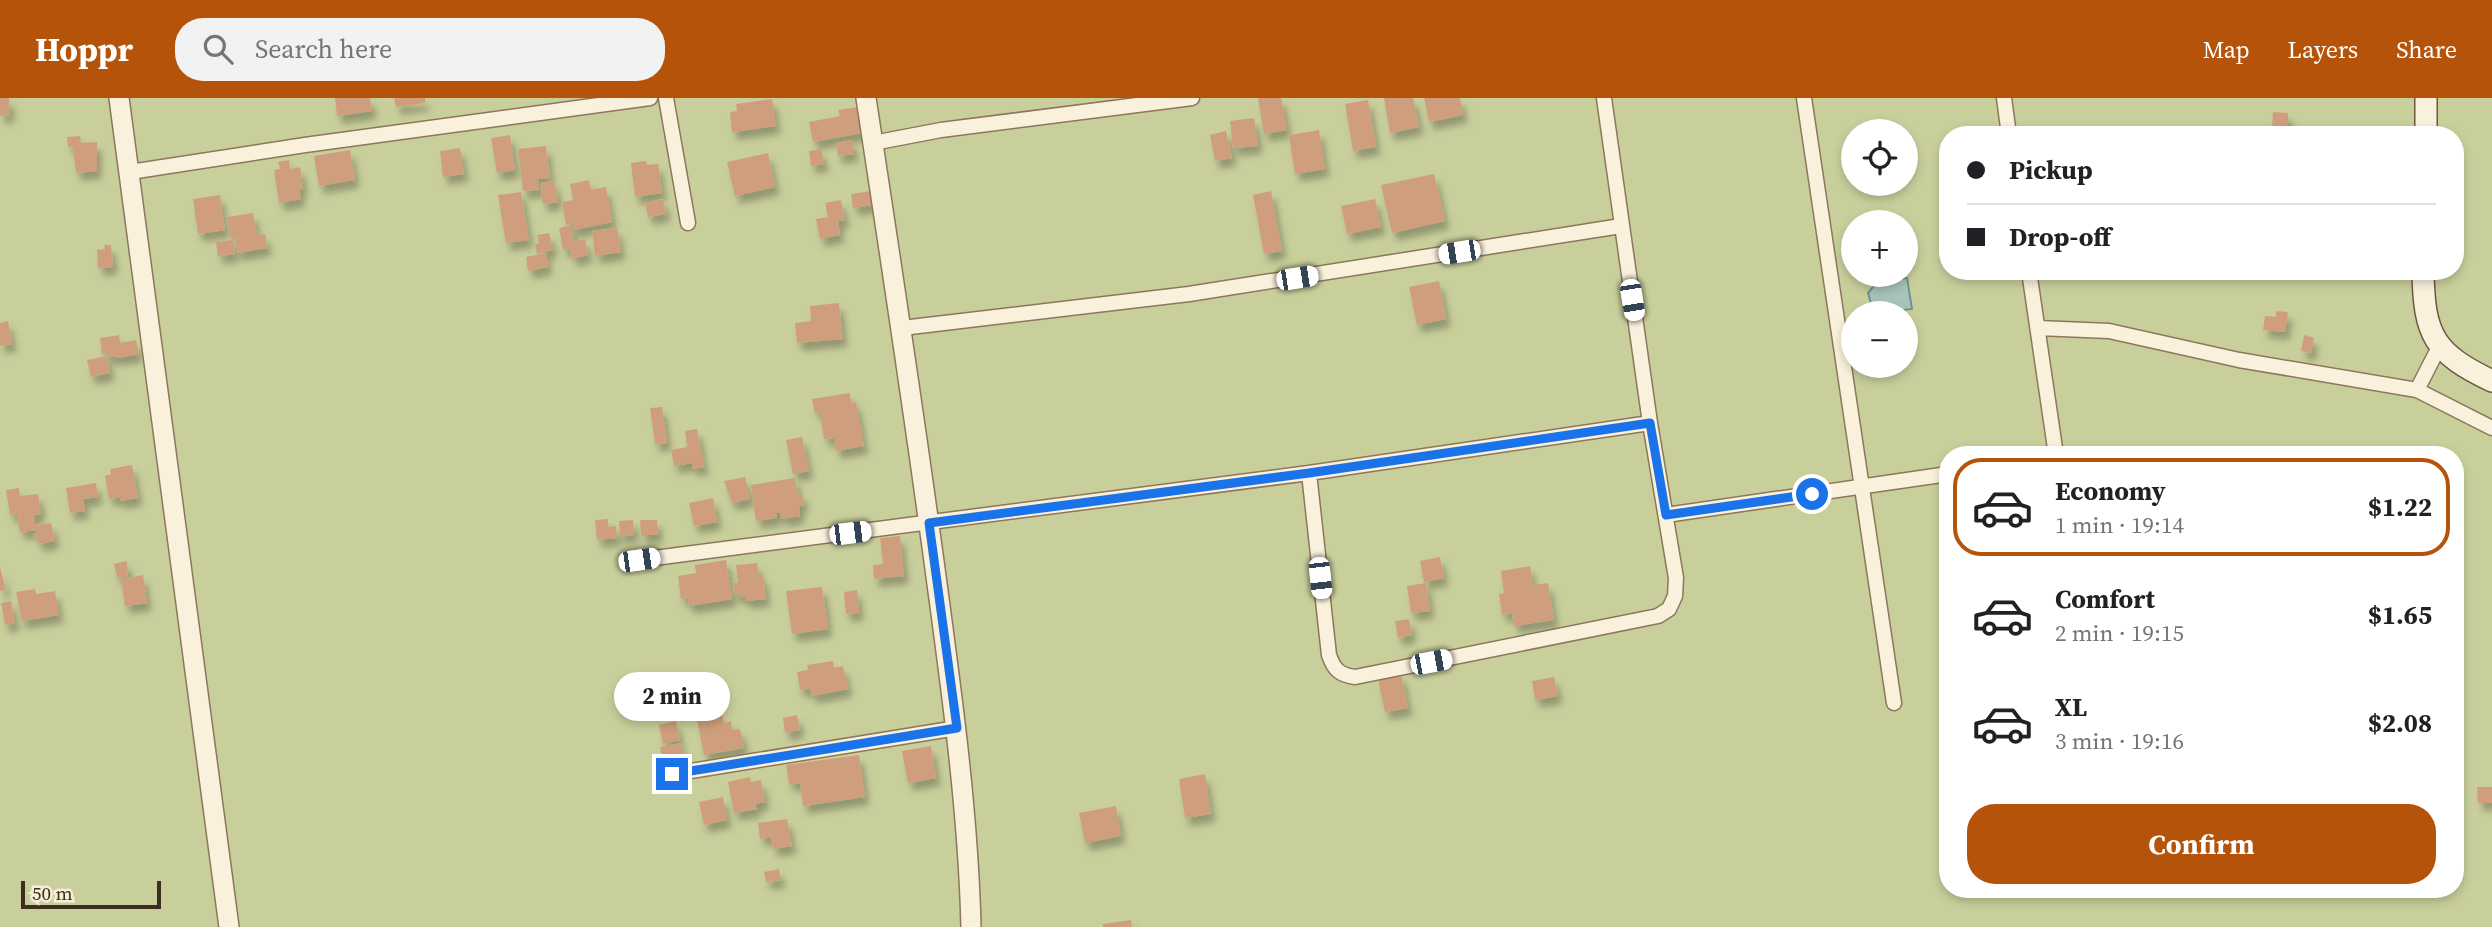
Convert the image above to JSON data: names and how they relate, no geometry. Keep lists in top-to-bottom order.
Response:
{
  "scale_bar": "50 m",
  "page": {
    "header": "Hoppr",
    "search": "Search here",
    "nav": ["Map", "Layers", "Share"],
    "map_buttons": ["+", "−"],
    "banner": ["Pickup", "Drop-off"],
    "list": [
      {
        "name": "Economy",
        "note": "1 min · 19:14",
        "value": "$1.22"
      },
      {
        "name": "Comfort",
        "note": "2 min · 19:15",
        "value": "$1.65"
      },
      {
        "name": "XL",
        "note": "3 min · 19:16",
        "value": "$2.08"
      }
    ],
    "bubble": "2 min",
    "buttons": "Confirm",
    "scale": "50 m"
  }
}
